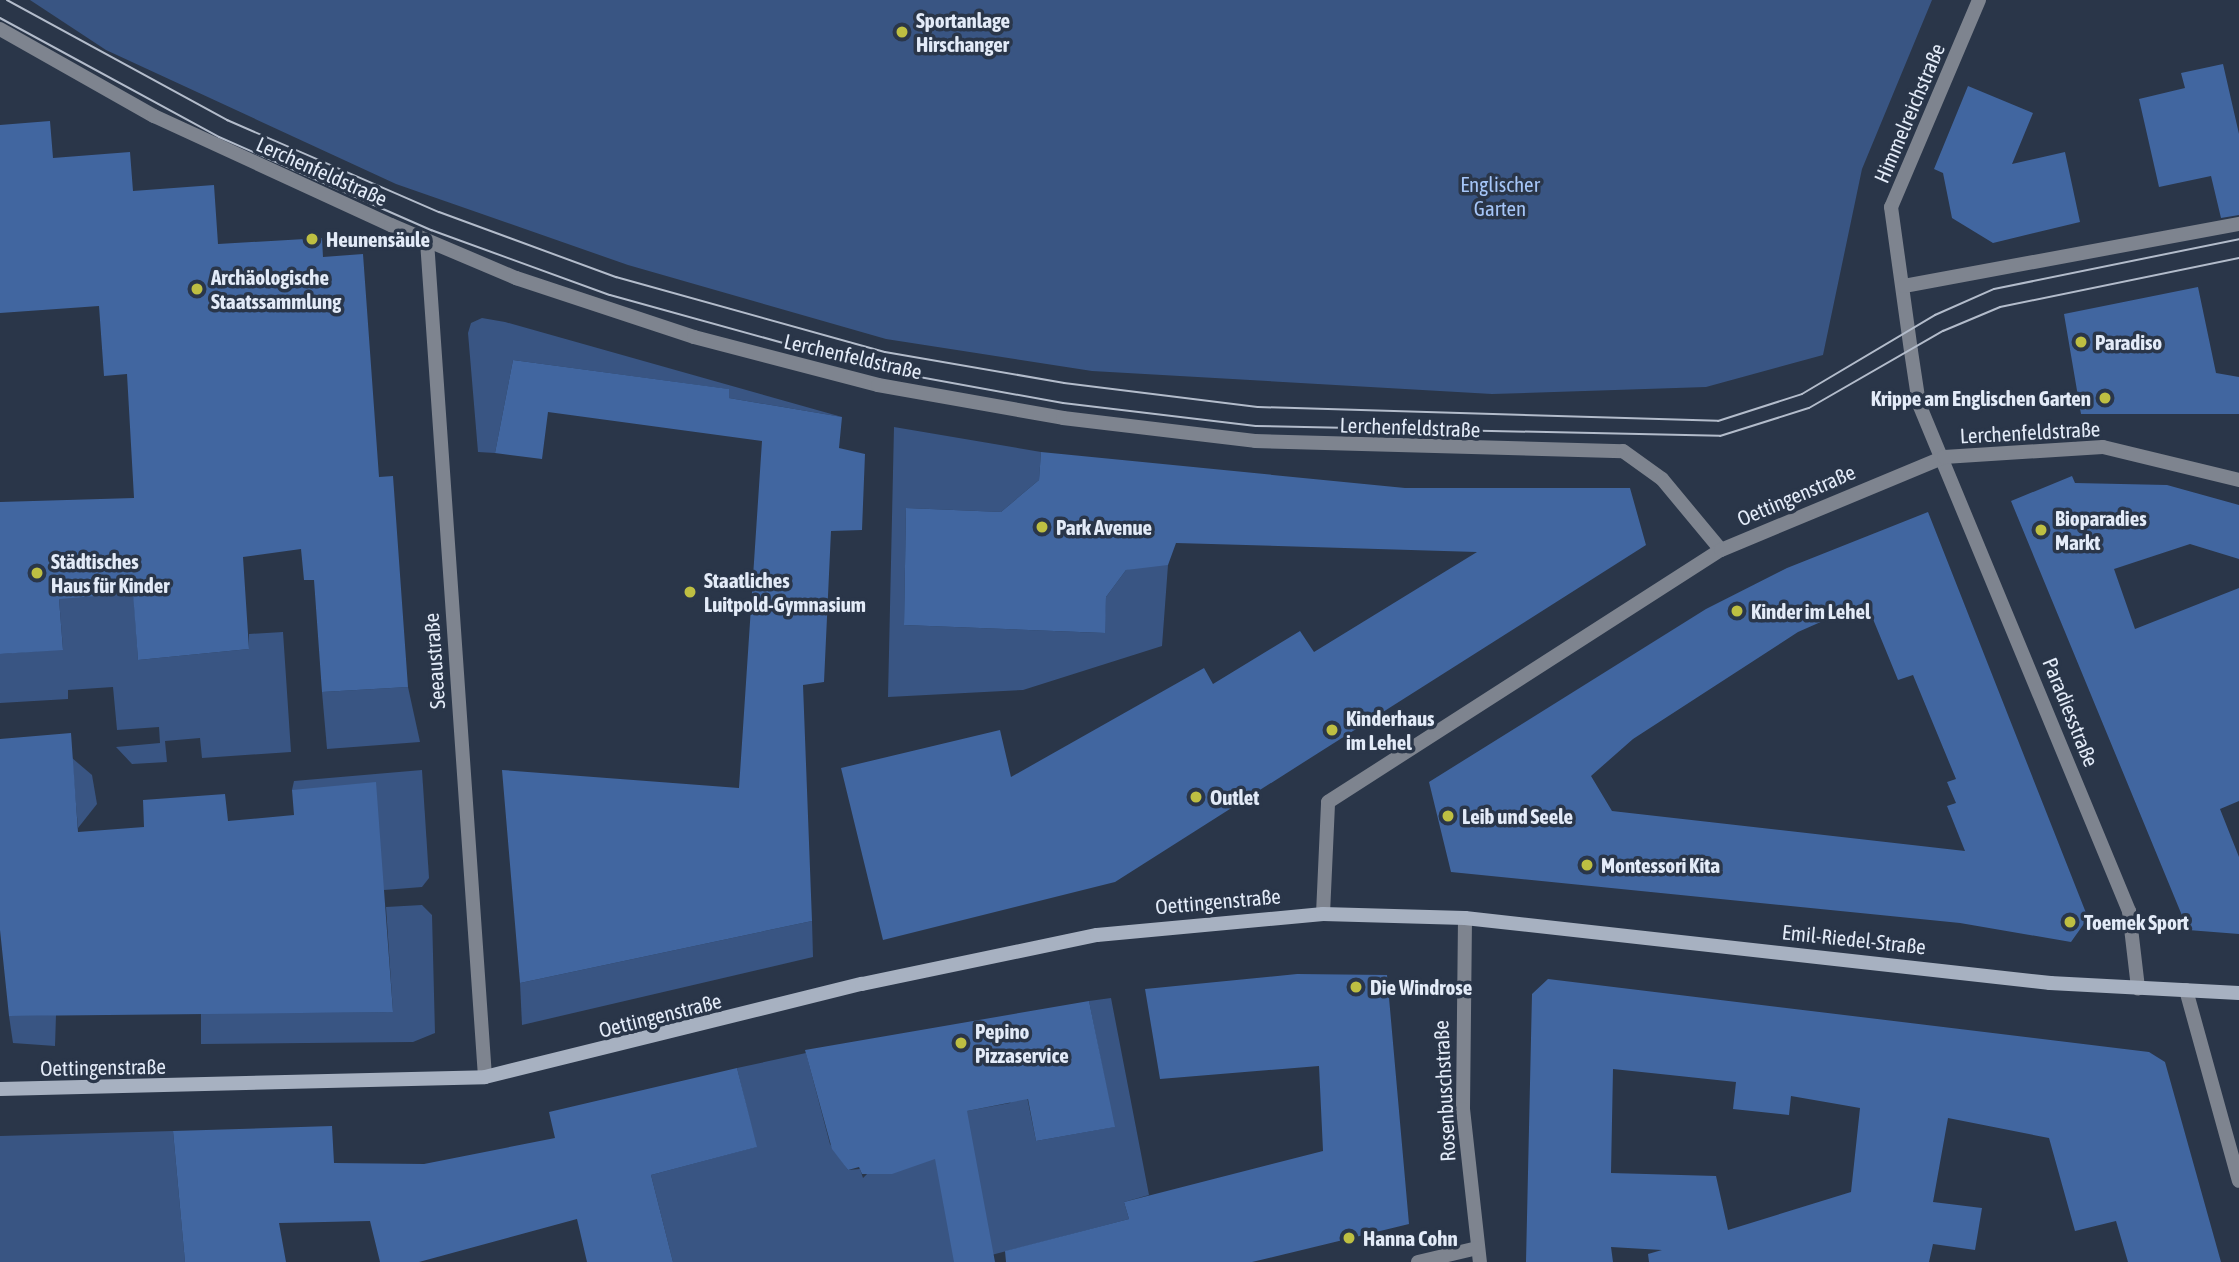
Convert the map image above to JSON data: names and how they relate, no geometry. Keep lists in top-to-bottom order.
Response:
{
  "streets": {
    "main road": ["Oettingenstraße", "Emil-Riedel-Straße"],
    "street": [
      "Himmelreichstraße",
      "Lerchenfeldstraße",
      "Seeaustraße",
      "Paradiesstraße",
      "Rosenbuschstraße"
    ]
  },
  "crossings": [
    ["Lerchenfeldstraße", "Oettingenstraße"],
    ["Lerchenfeldstraße", "Seeaustraße"],
    ["Lerchenfeldstraße", "Paradiesstraße"],
    ["Oettingenstraße", "Seeaustraße"],
    ["Oettingenstraße", "Paradiesstraße"],
    ["Oettingenstraße", "Emil-Riedel-Straße"],
    ["Oettingenstraße", "Rosenbuschstraße"],
    ["Paradiesstraße", "Emil-Riedel-Straße"],
    ["Emil-Riedel-Straße", "Rosenbuschstraße"]
  ],
  "parks": ["Englischer Garten"],
  "places": [
    "Sportanlage Hirschanger",
    "Heunensäule",
    "Archäologische Staatssammlung",
    "Paradiso",
    "Krippe am Englischen Garten",
    "Park Avenue",
    "Bioparadies Markt",
    "Städtisches Haus für Kinder",
    "Staatliches Luitpold-Gymnasium",
    "Kinder im Lehel",
    "Kinderhaus im Lehel",
    "Outlet",
    "Leib und Seele",
    "Montessori Kita",
    "Toemek Sport",
    "Die Windrose",
    "Pepino Pizzaservice",
    "Hanna Cohn"
  ]
}
